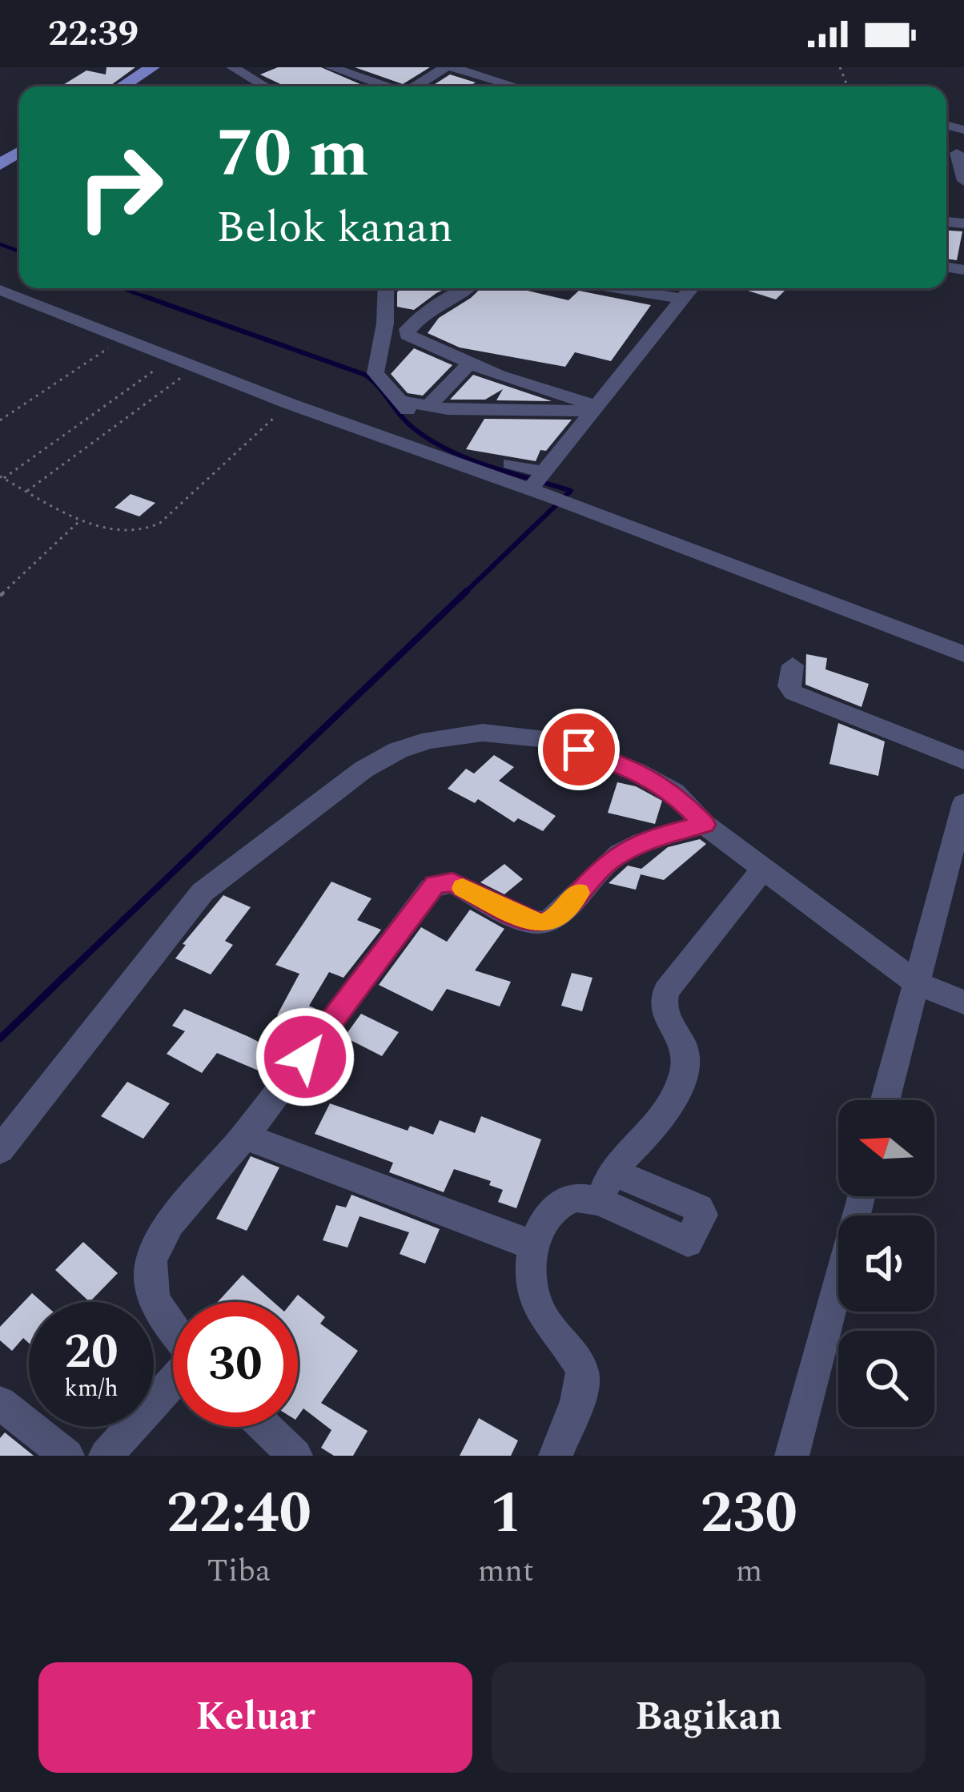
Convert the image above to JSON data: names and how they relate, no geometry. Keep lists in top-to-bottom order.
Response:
{
  "north": "left",
  "page": {
    "status": "22:39",
    "turn": ["70 m", "Belok kanan"],
    "speed": "20 km/h",
    "limit": "30",
    "eta": [
      "22:40",
      "Tiba",
      "1",
      "mnt",
      "230",
      "m"
    ],
    "buttons": ["Keluar", "Bagikan"]
  }
}
